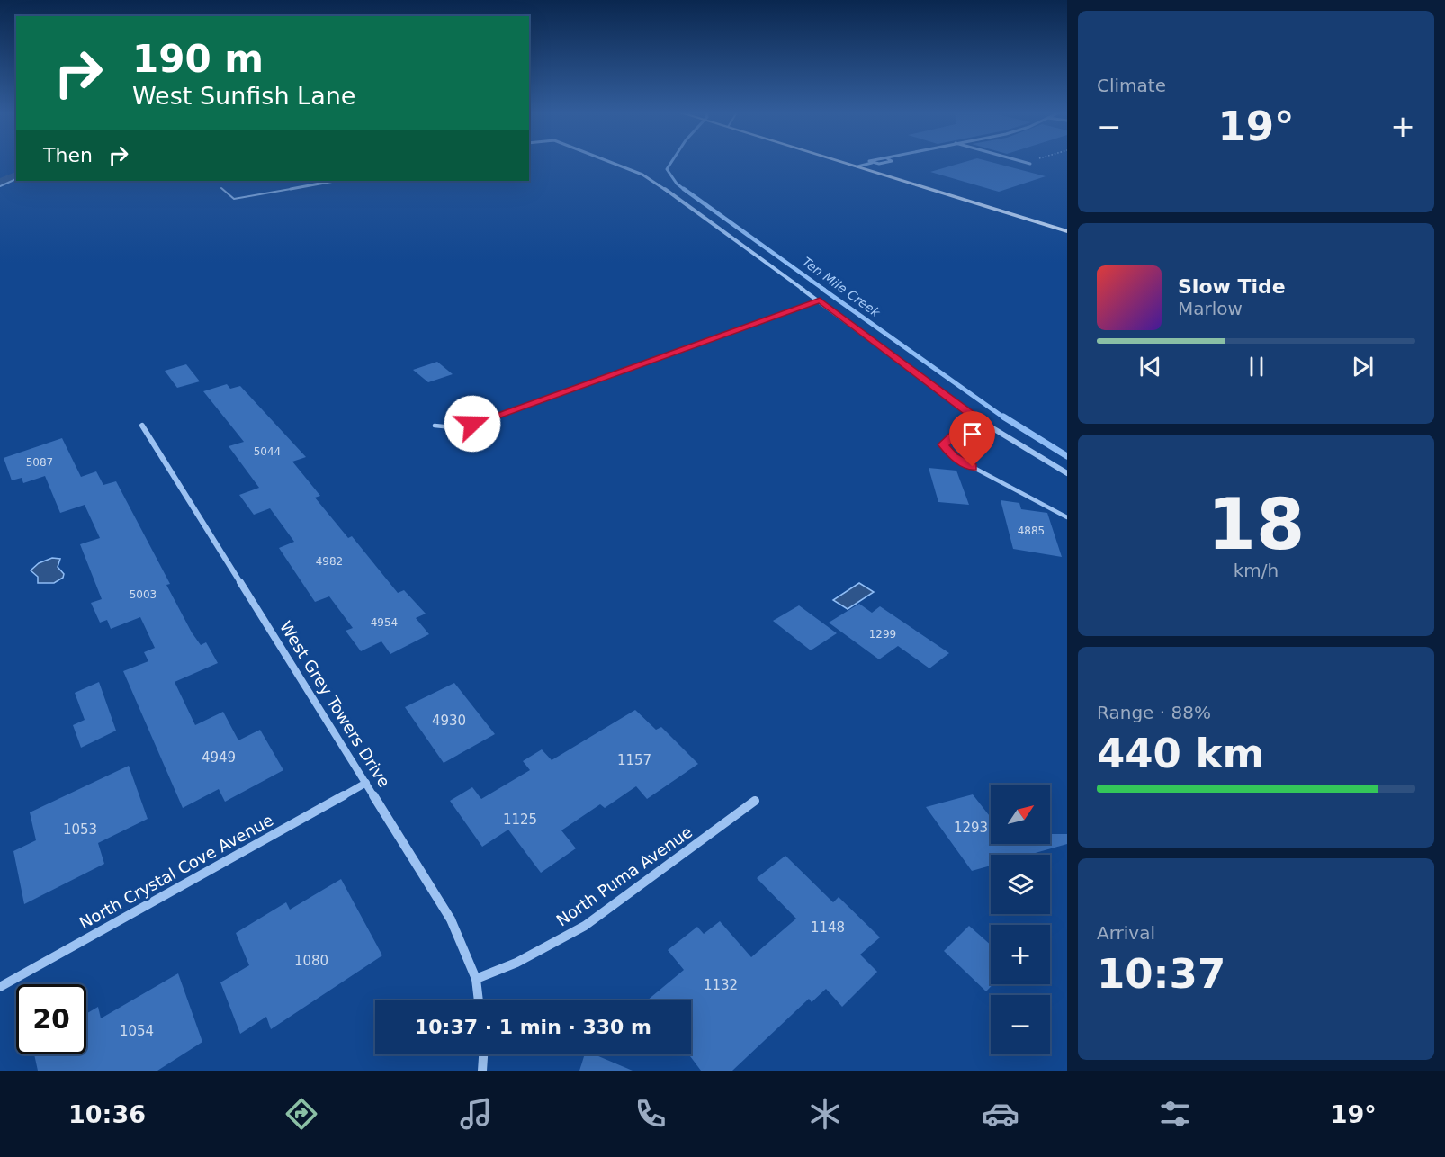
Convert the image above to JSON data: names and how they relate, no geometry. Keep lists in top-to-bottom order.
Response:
{
  "streets": {
    "street": ["West Grey Towers Drive", "North Crystal Cove Avenue", "North Puma Avenue"]
  },
  "crossings": [
    ["West Grey Towers Drive", "North Crystal Cove Avenue"],
    ["West Grey Towers Drive", "North Puma Avenue"]
  ],
  "water": ["Ten Mile Creek"],
  "house_numbers": [
    "5044",
    "5087",
    "4885",
    "4982",
    "5003",
    "4954",
    "1299",
    "4930",
    "4949",
    "1157",
    "1125",
    "1293",
    "1053",
    "1148",
    "1080",
    "1132",
    "1054"
  ],
  "north": "top right",
  "page": {
    "tile": [
      "Climate",
      ["18", "km/h"],
      ["Range · 88%", "440 km"],
      ["Arrival", "10:37"]
    ],
    "turn": ["190 m", "West Sunfish Lane"],
    "heat": ["−", "19°", "+"],
    "then": "Then",
    "song": ["Slow Tide", "Marlow"],
    "map_buttons": ["+", "−"],
    "limit": "20",
    "trip": "10:37 · 1 min · 330 m",
    "tabs": ["10:36", "19°"]
  }
}
